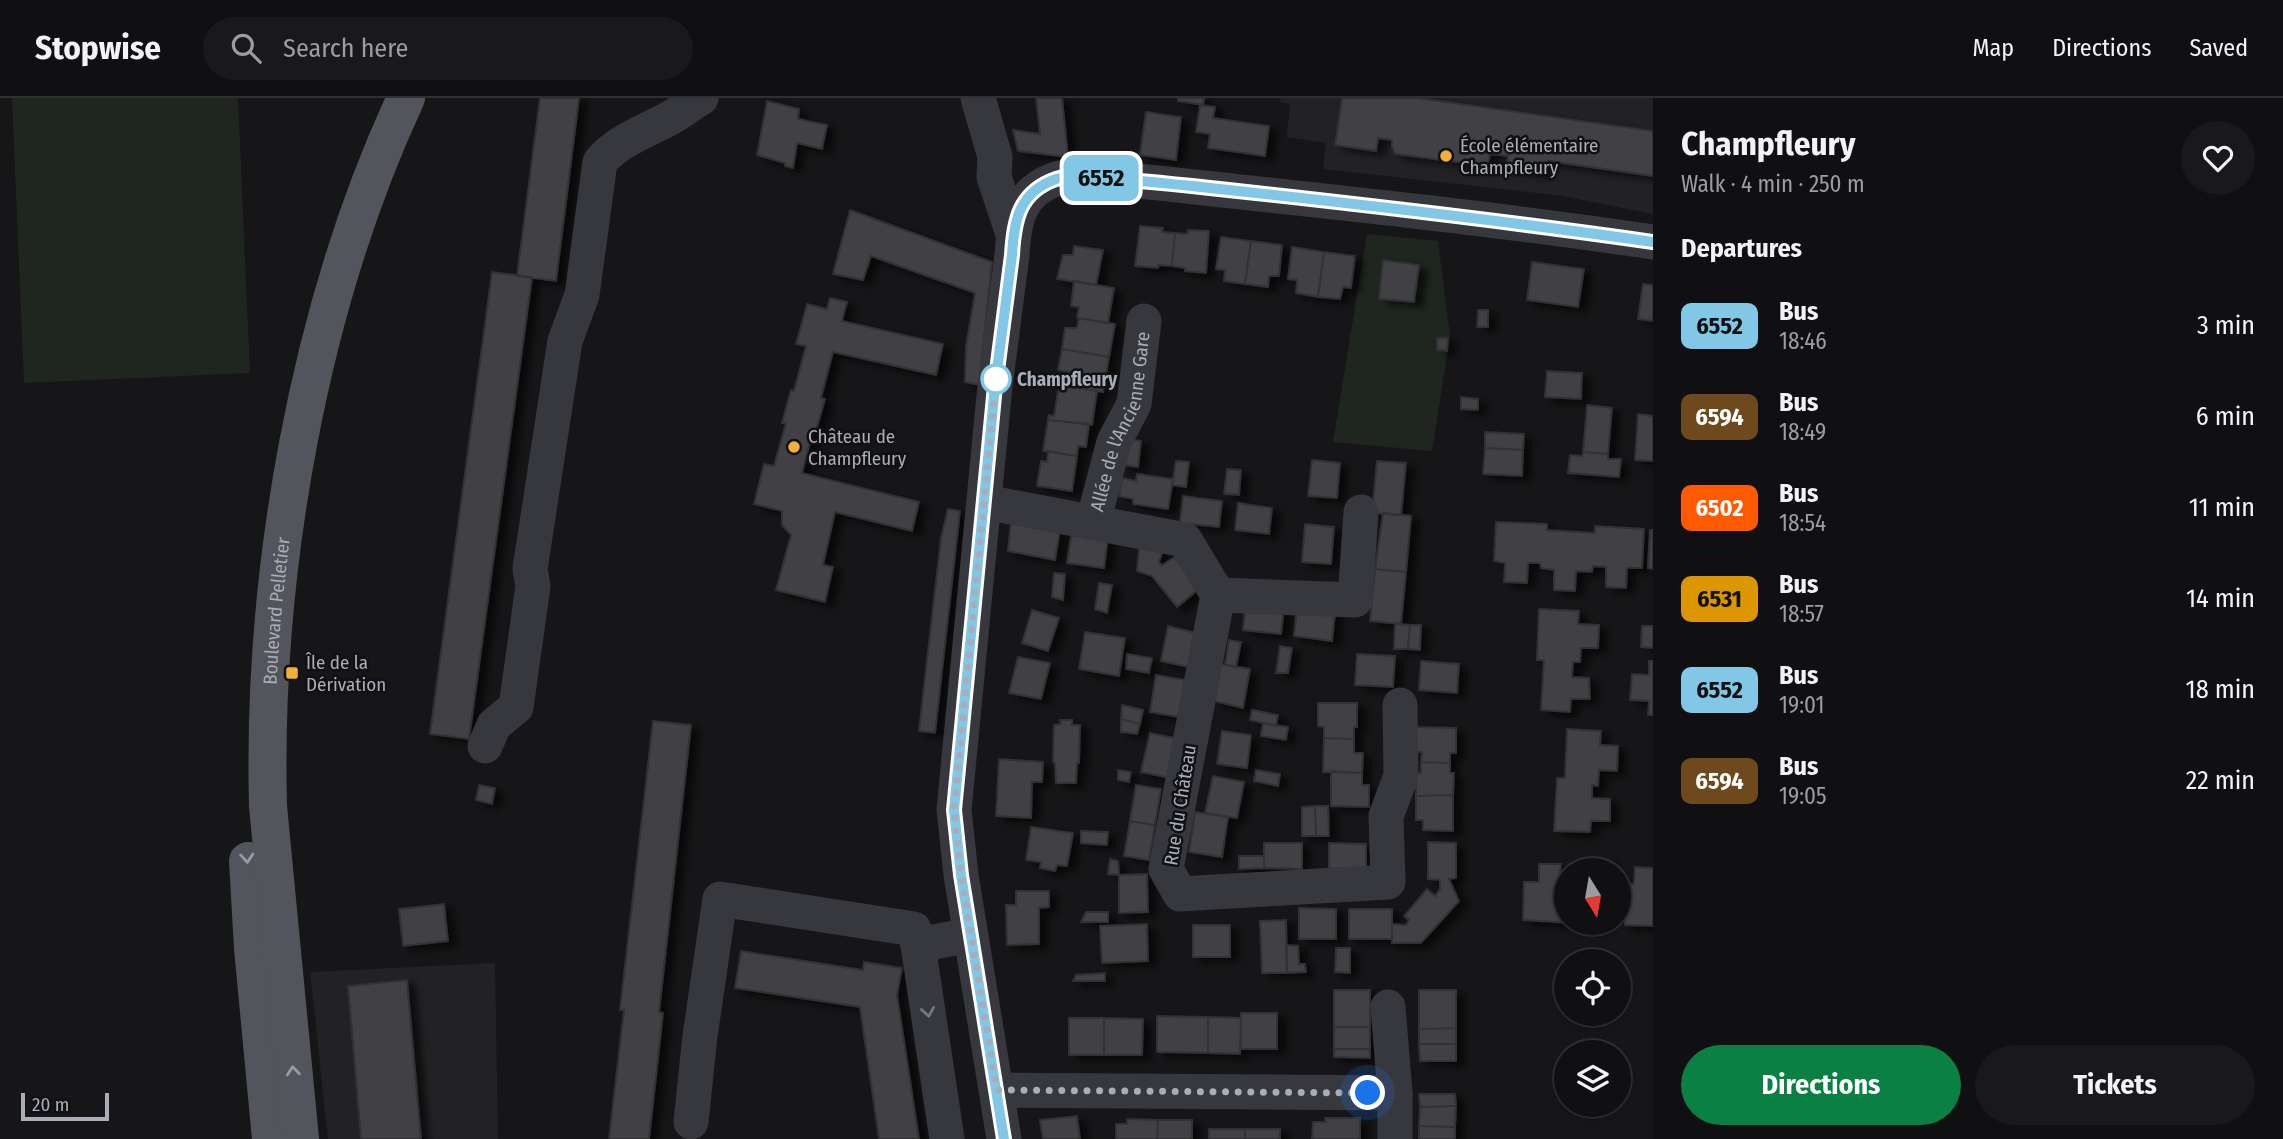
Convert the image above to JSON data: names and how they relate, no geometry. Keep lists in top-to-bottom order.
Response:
{
  "streets": {
    "main road": ["Boulevard Pelletier"],
    "street": ["Allée de l'Ancienne Gare", "Rue du Château"]
  },
  "places": {
    "other": ["École élémentaire Champfleury", "Champfleury", "Château de Champfleury"],
    "transit": ["Île de la Dérivation"]
  },
  "lines": ["bus line 6552"],
  "scale_bar": "20 m",
  "north": "bottom",
  "page": {
    "header": "Stopwise",
    "search": "Search here",
    "nav": ["Map", "Directions", "Saved"],
    "on_map": "6552",
    "heading": [
      ["Champfleury", "Walk · 4 min · 250 m"],
      "Departures"
    ],
    "list": [
      {
        "mark": "6552",
        "name": "Bus",
        "note": "18:46",
        "value": "3 min"
      },
      {
        "mark": "6594",
        "name": "Bus",
        "note": "18:49",
        "value": "6 min"
      },
      {
        "mark": "6502",
        "name": "Bus",
        "note": "18:54",
        "value": "11 min"
      },
      {
        "mark": "6531",
        "name": "Bus",
        "note": "18:57",
        "value": "14 min"
      },
      {
        "mark": "6552",
        "name": "Bus",
        "note": "19:01",
        "value": "18 min"
      },
      {
        "mark": "6594",
        "name": "Bus",
        "note": "19:05",
        "value": "22 min"
      }
    ],
    "buttons": ["Directions", "Tickets"],
    "scale": "20 m"
  }
}
